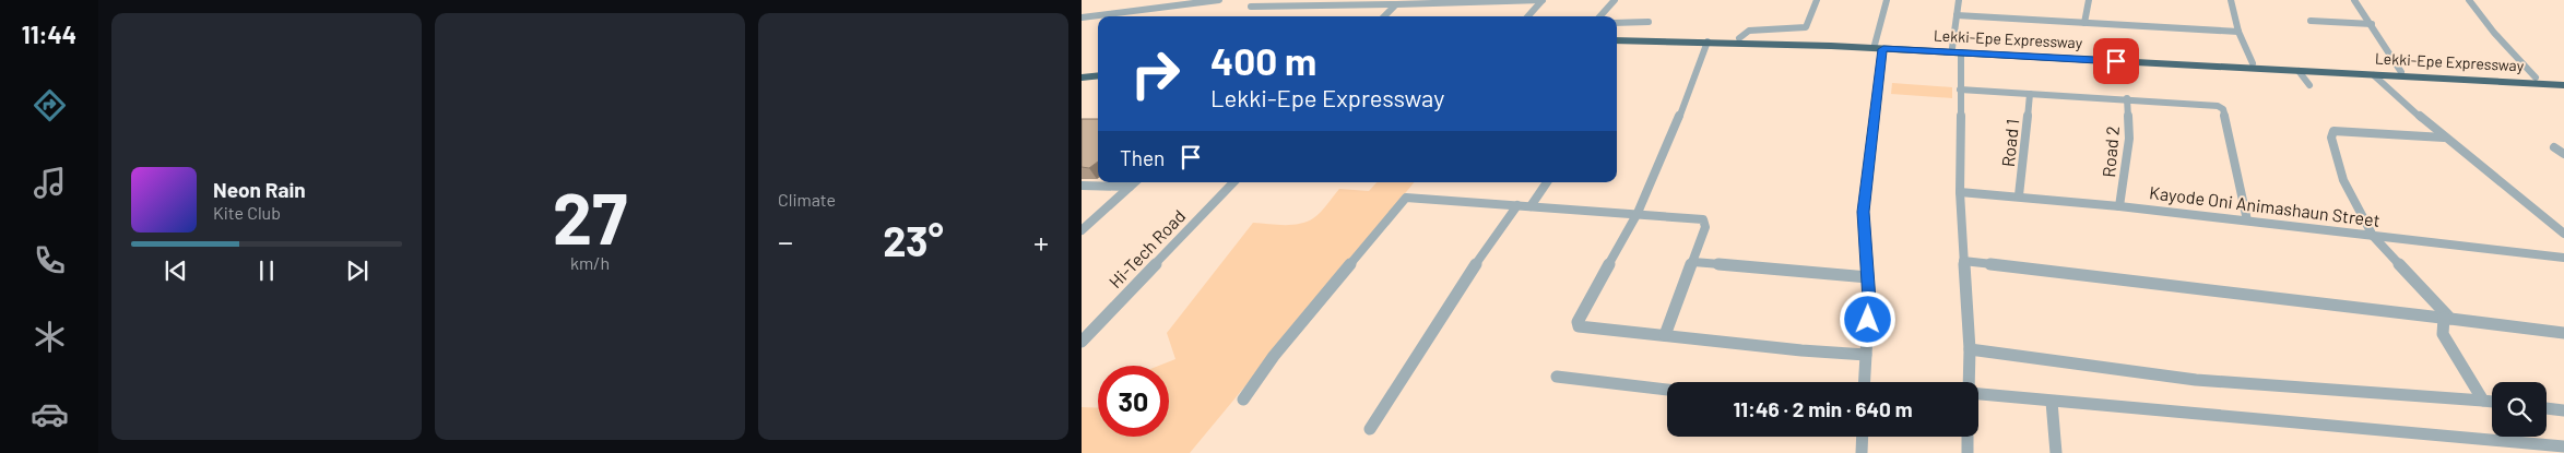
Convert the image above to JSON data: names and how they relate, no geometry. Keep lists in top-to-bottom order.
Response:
{
  "streets": {
    "highway": ["Lekki-Epe Expressway"],
    "street": [
      "Road 1",
      "Road 2",
      "Kayode Oni Animashaun Street",
      "Hi-Tech Road"
    ]
  },
  "crossings": [
    ["Road 1", "Kayode Oni Animashaun Street"],
    ["Road 2", "Kayode Oni Animashaun Street"]
  ],
  "page": {
    "tabs": "11:44",
    "tile": [
      ["27", "km/h"],
      "Climate"
    ],
    "turn": ["400 m", "Lekki-Epe Expressway"],
    "then": "Then",
    "song": ["Neon Rain", "Kite Club"],
    "heat": ["−", "23°", "+"],
    "limit": "30",
    "trip": "11:46 · 2 min · 640 m"
  }
}
